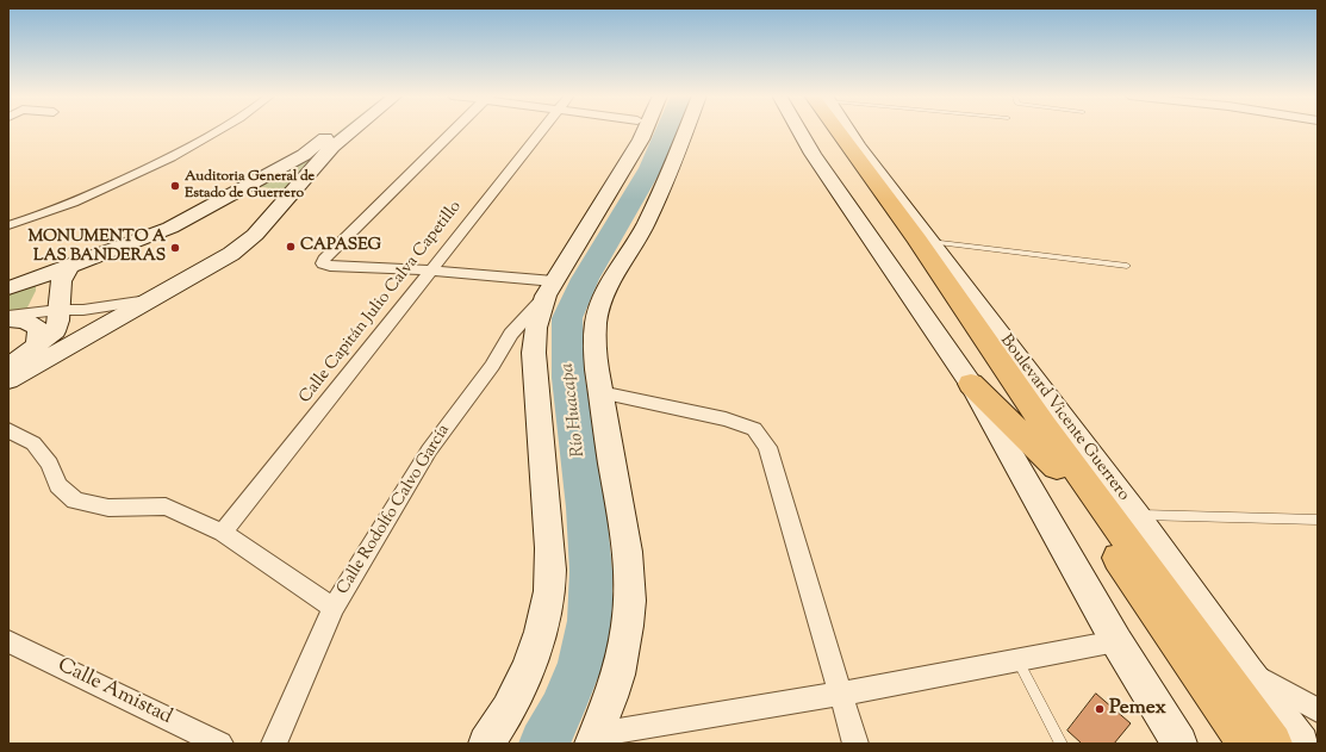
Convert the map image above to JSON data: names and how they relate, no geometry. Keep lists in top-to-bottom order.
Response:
{
  "streets": {
    "highway": ["Boulevard Vicente Guerrero"],
    "street": ["Calle Capitán Julio Calva Capetillo", "Calle Rodolfo Calvo García", "Calle Amistad"]
  },
  "water": ["Río Huacapa"],
  "places": [
    "Auditoria General de Estado de Guerrero",
    "CAPASEG",
    "MONUMENTO A LAS BANDERAS",
    "Pemex"
  ]
}
